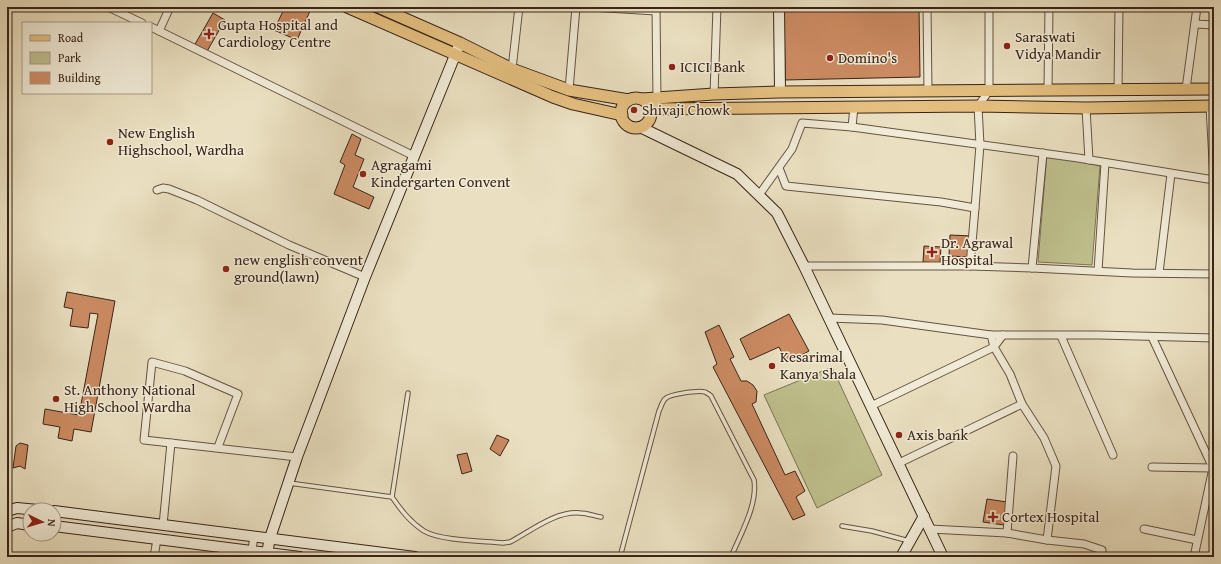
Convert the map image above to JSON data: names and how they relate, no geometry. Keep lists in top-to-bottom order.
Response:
{
  "places": {
    "health": ["Gupta Hospital and Cardiology Centre", "Dr. Agrawal Hospital", "Cortex Hospital"],
    "other": [
      "Saraswati Vidya Mandir",
      "Domino's",
      "ICICI Bank",
      "Shivaji Chowk",
      "New English Highschool, Wardha",
      "Agragami Kindergarten Convent",
      "new english convent ground(lawn)",
      "Kesarimal Kanya Shala",
      "St. Anthony National High School Wardha",
      "Axis bank"
    ]
  },
  "legend": ["Road", "Park", "Building"],
  "north": "right"
}
